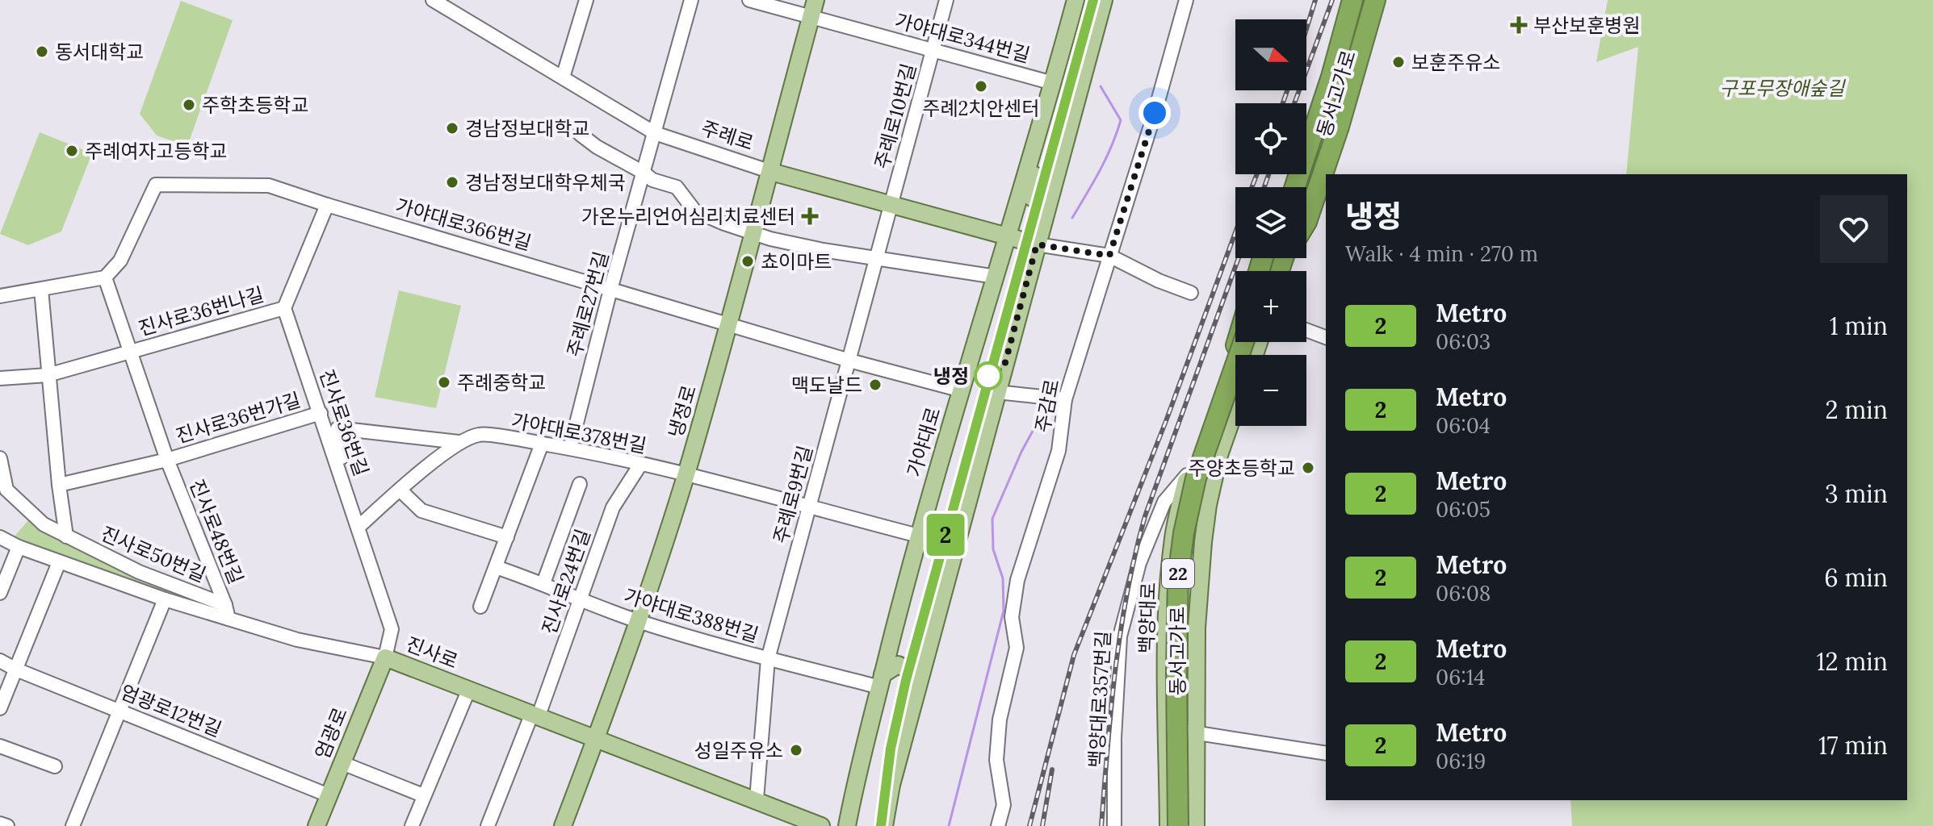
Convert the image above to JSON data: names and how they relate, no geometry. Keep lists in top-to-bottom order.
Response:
{
  "streets": {
    "highway": ["동서고가로", "22"],
    "main road": [
      "주례로",
      "냉정로",
      "가야대로",
      "백양대로",
      "진사로",
      "엄광로"
    ],
    "street": [
      "가야대로344번길",
      "주례로10번길",
      "가야대로366번길",
      "주례로27번길",
      "진사로36번나길",
      "주감로",
      "진사로36번가길",
      "진사로36번길",
      "가야대로378번길",
      "주례로9번길",
      "진사로48번길",
      "진사로50번길",
      "진사로24번길",
      "가야대로388번길",
      "백양대로357번길",
      "엄광로12번길"
    ]
  },
  "crossings": [
    ["가야대로344번길", "주례로10번길"],
    ["가야대로344번길", "냉정로"],
    ["가야대로344번길", "가야대로"],
    ["주례로10번길", "주례로"],
    ["주례로10번길", "주례로9번길"],
    ["주례로", "주례로27번길"],
    ["주례로", "냉정로"],
    ["주례로", "가야대로"],
    ["주례로", "주례로9번길"],
    ["가야대로366번길", "주례로27번길"],
    ["가야대로366번길", "냉정로"],
    ["가야대로366번길", "가야대로"],
    ["가야대로366번길", "주례로9번길"],
    ["가야대로366번길", "진사로48번길"],
    ["주례로27번길", "가야대로378번길"],
    ["진사로36번나길", "진사로36번길"],
    ["진사로36번나길", "진사로48번길"],
    ["냉정로", "가야대로378번길"],
    ["냉정로", "가야대로388번길"],
    ["냉정로", "진사로"],
    ["진사로36번가길", "진사로36번길"],
    ["진사로36번가길", "진사로48번길"],
    ["진사로36번길", "가야대로378번길"],
    ["진사로36번길", "진사로"],
    ["진사로36번길", "엄광로"],
    ["가야대로378번길", "가야대로"],
    ["가야대로378번길", "주례로9번길"],
    ["가야대로378번길", "진사로24번길"],
    ["가야대로", "가야대로388번길"],
    ["주례로9번길", "가야대로388번길"],
    ["주례로9번길", "진사로"],
    ["진사로48번길", "진사로50번길"],
    ["진사로48번길", "진사로"],
    ["진사로50번길", "진사로"],
    ["진사로24번길", "가야대로388번길"],
    ["진사로24번길", "진사로"],
    ["백양대로", "백양대로357번길"],
    ["진사로", "엄광로"],
    ["엄광로12번길", "엄광로"]
  ],
  "parks": ["구포무장애숲길"],
  "places": {
    "health": ["부산보훈병원", "가온누리언어심리치료센터"],
    "other": [
      "동서대학교",
      "보훈주유소",
      "주례2치안센터",
      "주학초등학교",
      "경남정보대학교",
      "주례여자고등학교",
      "경남정보대학우체국",
      "쵸이마트",
      "냉정",
      "주례중학교",
      "맥도날드",
      "주양초등학교",
      "성일주유소"
    ]
  },
  "lines": ["metro line 2"],
  "north": "right",
  "page": {
    "on_map": "2",
    "map_buttons": ["+", "−"],
    "heading": ["냉정", "Walk · 4 min · 270 m"],
    "list": [
      {
        "mark": "2",
        "name": "Metro",
        "note": "06:03",
        "value": "1 min"
      },
      {
        "mark": "2",
        "name": "Metro",
        "note": "06:04",
        "value": "2 min"
      },
      {
        "mark": "2",
        "name": "Metro",
        "note": "06:05",
        "value": "3 min"
      },
      {
        "mark": "2",
        "name": "Metro",
        "note": "06:08",
        "value": "6 min"
      },
      {
        "mark": "2",
        "name": "Metro",
        "note": "06:14",
        "value": "12 min"
      },
      {
        "mark": "2",
        "name": "Metro",
        "note": "06:19",
        "value": "17 min"
      }
    ]
  }
}
